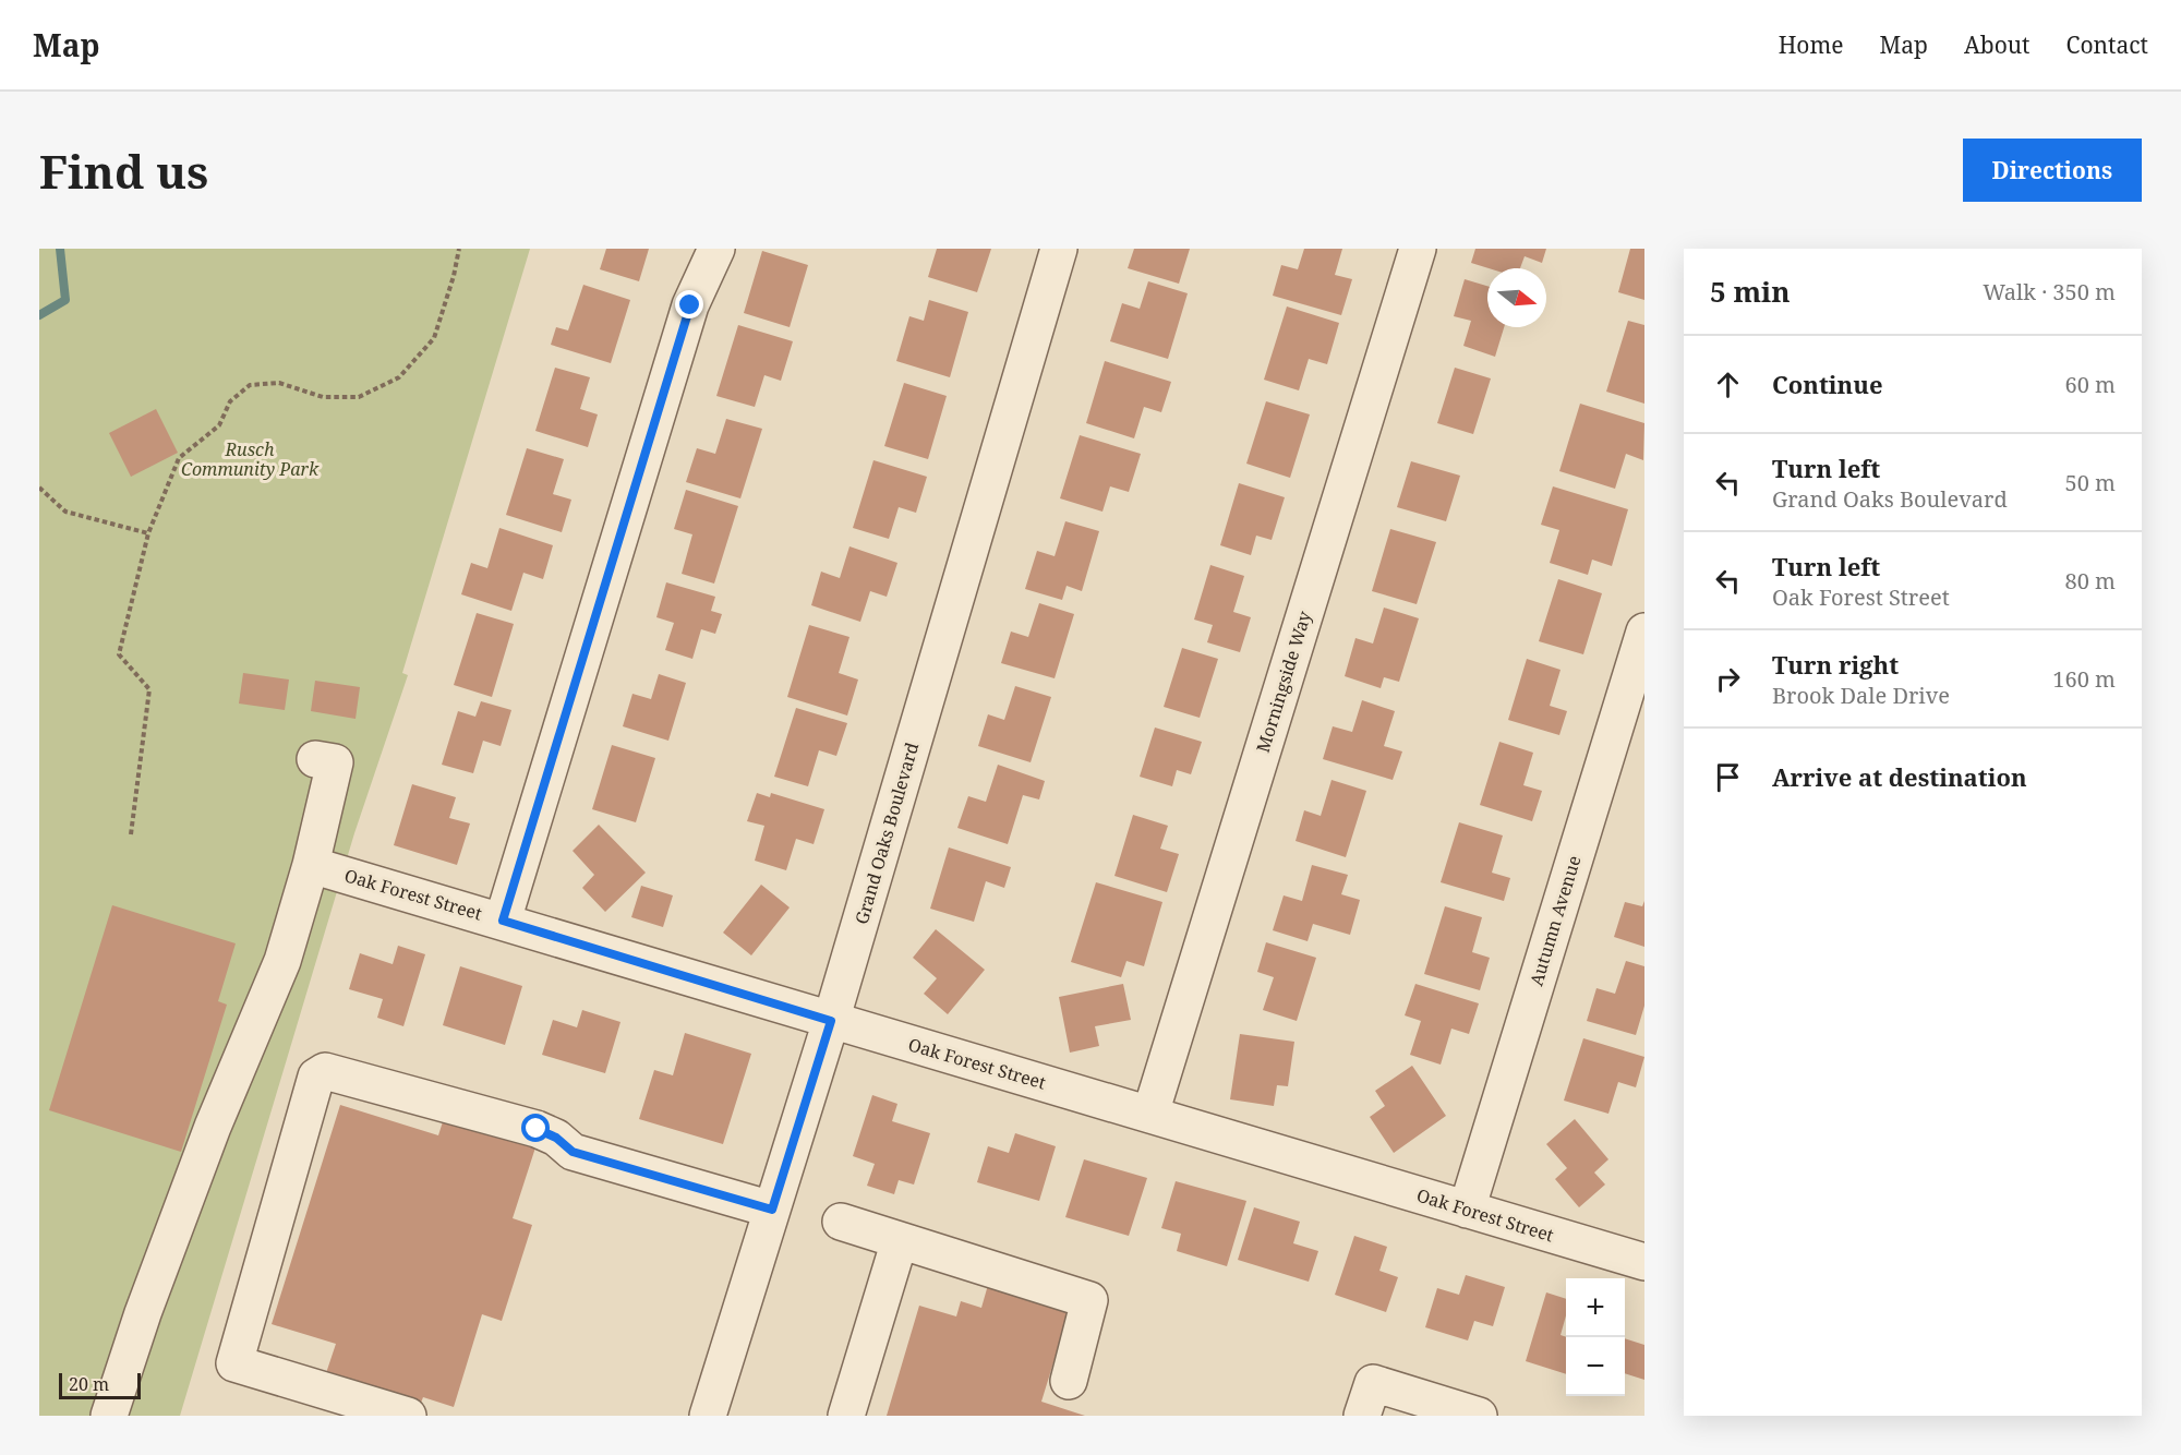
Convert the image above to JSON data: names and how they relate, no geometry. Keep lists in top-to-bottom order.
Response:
{
  "streets": {
    "street": [
      "Morningside Way",
      "Grand Oaks Boulevard",
      "Oak Forest Street",
      "Autumn Avenue"
    ]
  },
  "crossings": [
    ["Morningside Way", "Oak Forest Street"],
    ["Grand Oaks Boulevard", "Oak Forest Street"],
    ["Oak Forest Street", "Autumn Avenue"]
  ],
  "parks": ["Rusch Community Park"],
  "scale_bar": "20 m",
  "north": "right",
  "page": {
    "header": "Map",
    "nav": [
      "Home",
      "Map",
      "About",
      "Contact"
    ],
    "buttons": "Directions",
    "title": "Find us",
    "heading": ["5 min", "Walk · 350 m"],
    "list": [
      ["Continue", "60 m"],
      ["Turn left", "Grand Oaks Boulevard", "50 m"],
      ["Turn left", "Oak Forest Street", "80 m"],
      ["Turn right", "Brook Dale Drive", "160 m"],
      "Arrive at destination"
    ],
    "map_buttons": ["+", "−"],
    "scale": "20 m"
  }
}
